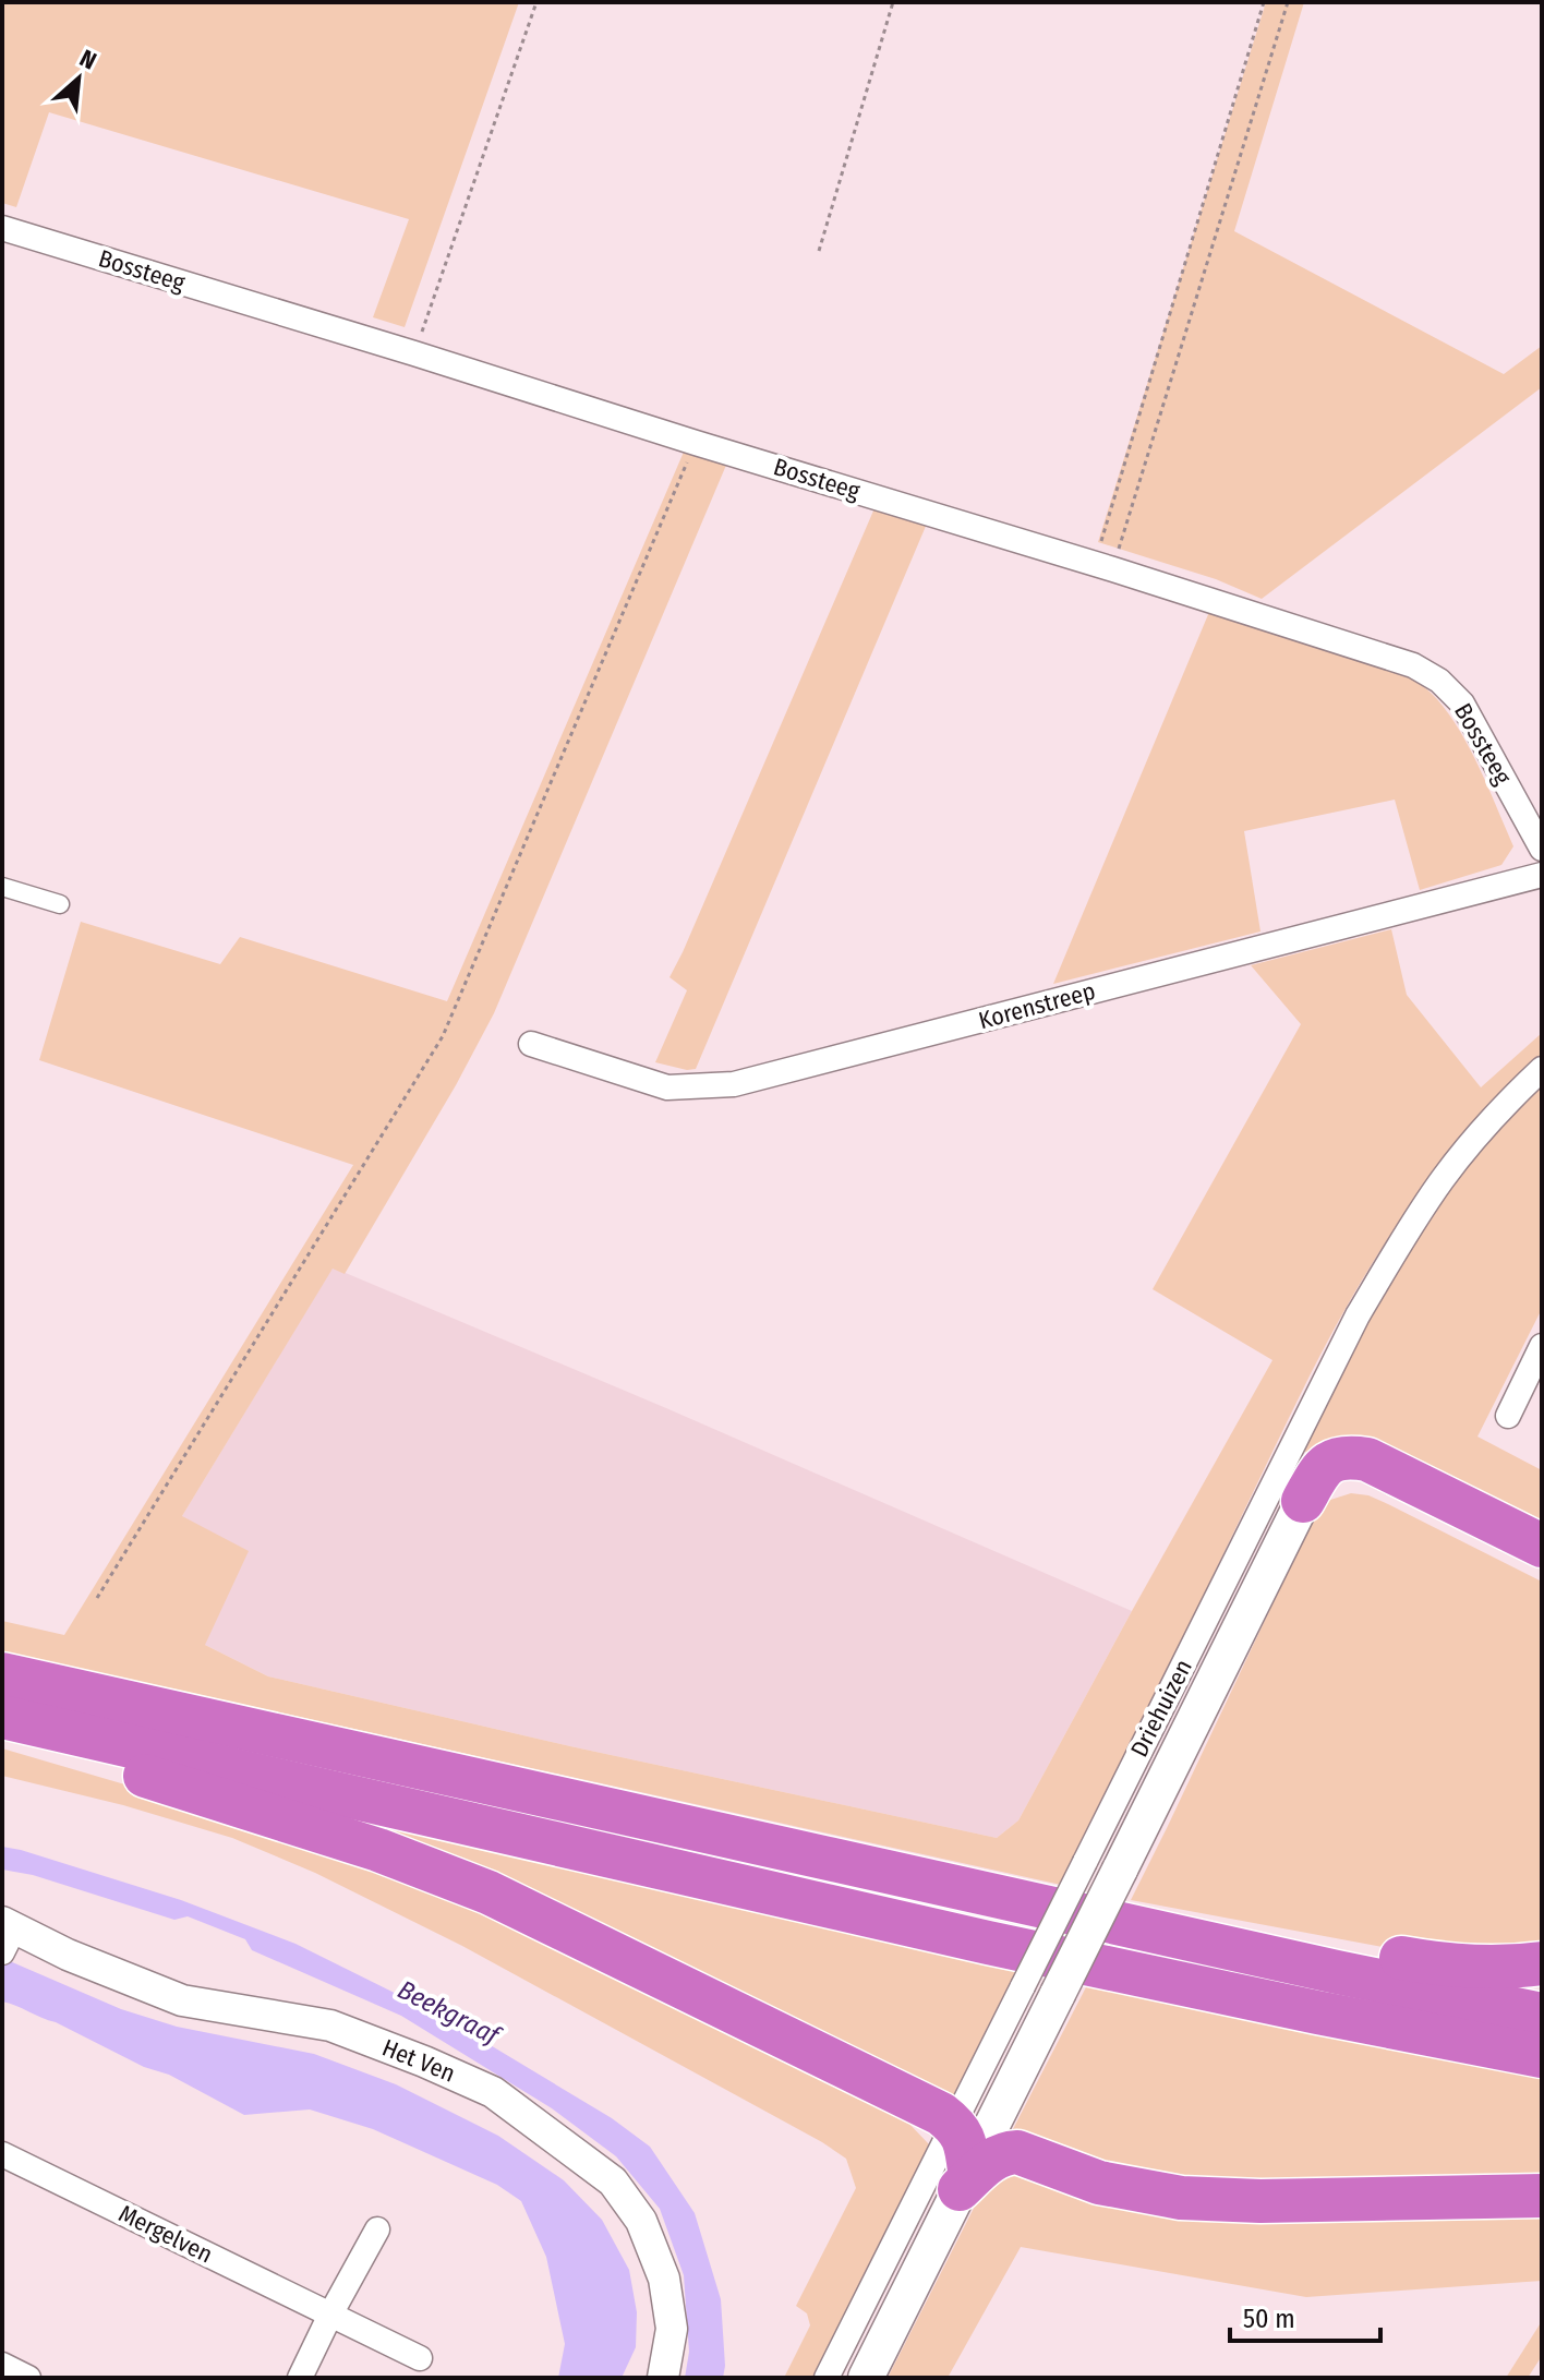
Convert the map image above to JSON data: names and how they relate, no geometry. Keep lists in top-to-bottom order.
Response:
{
  "streets": {
    "main road": ["Driehuizen"],
    "street": [
      "Bossteeg",
      "Korenstreep",
      "Het Ven",
      "Mergelven"
    ]
  },
  "water": ["Beekgraaf"],
  "scale_bar": "50 m",
  "north": "top right"
}
